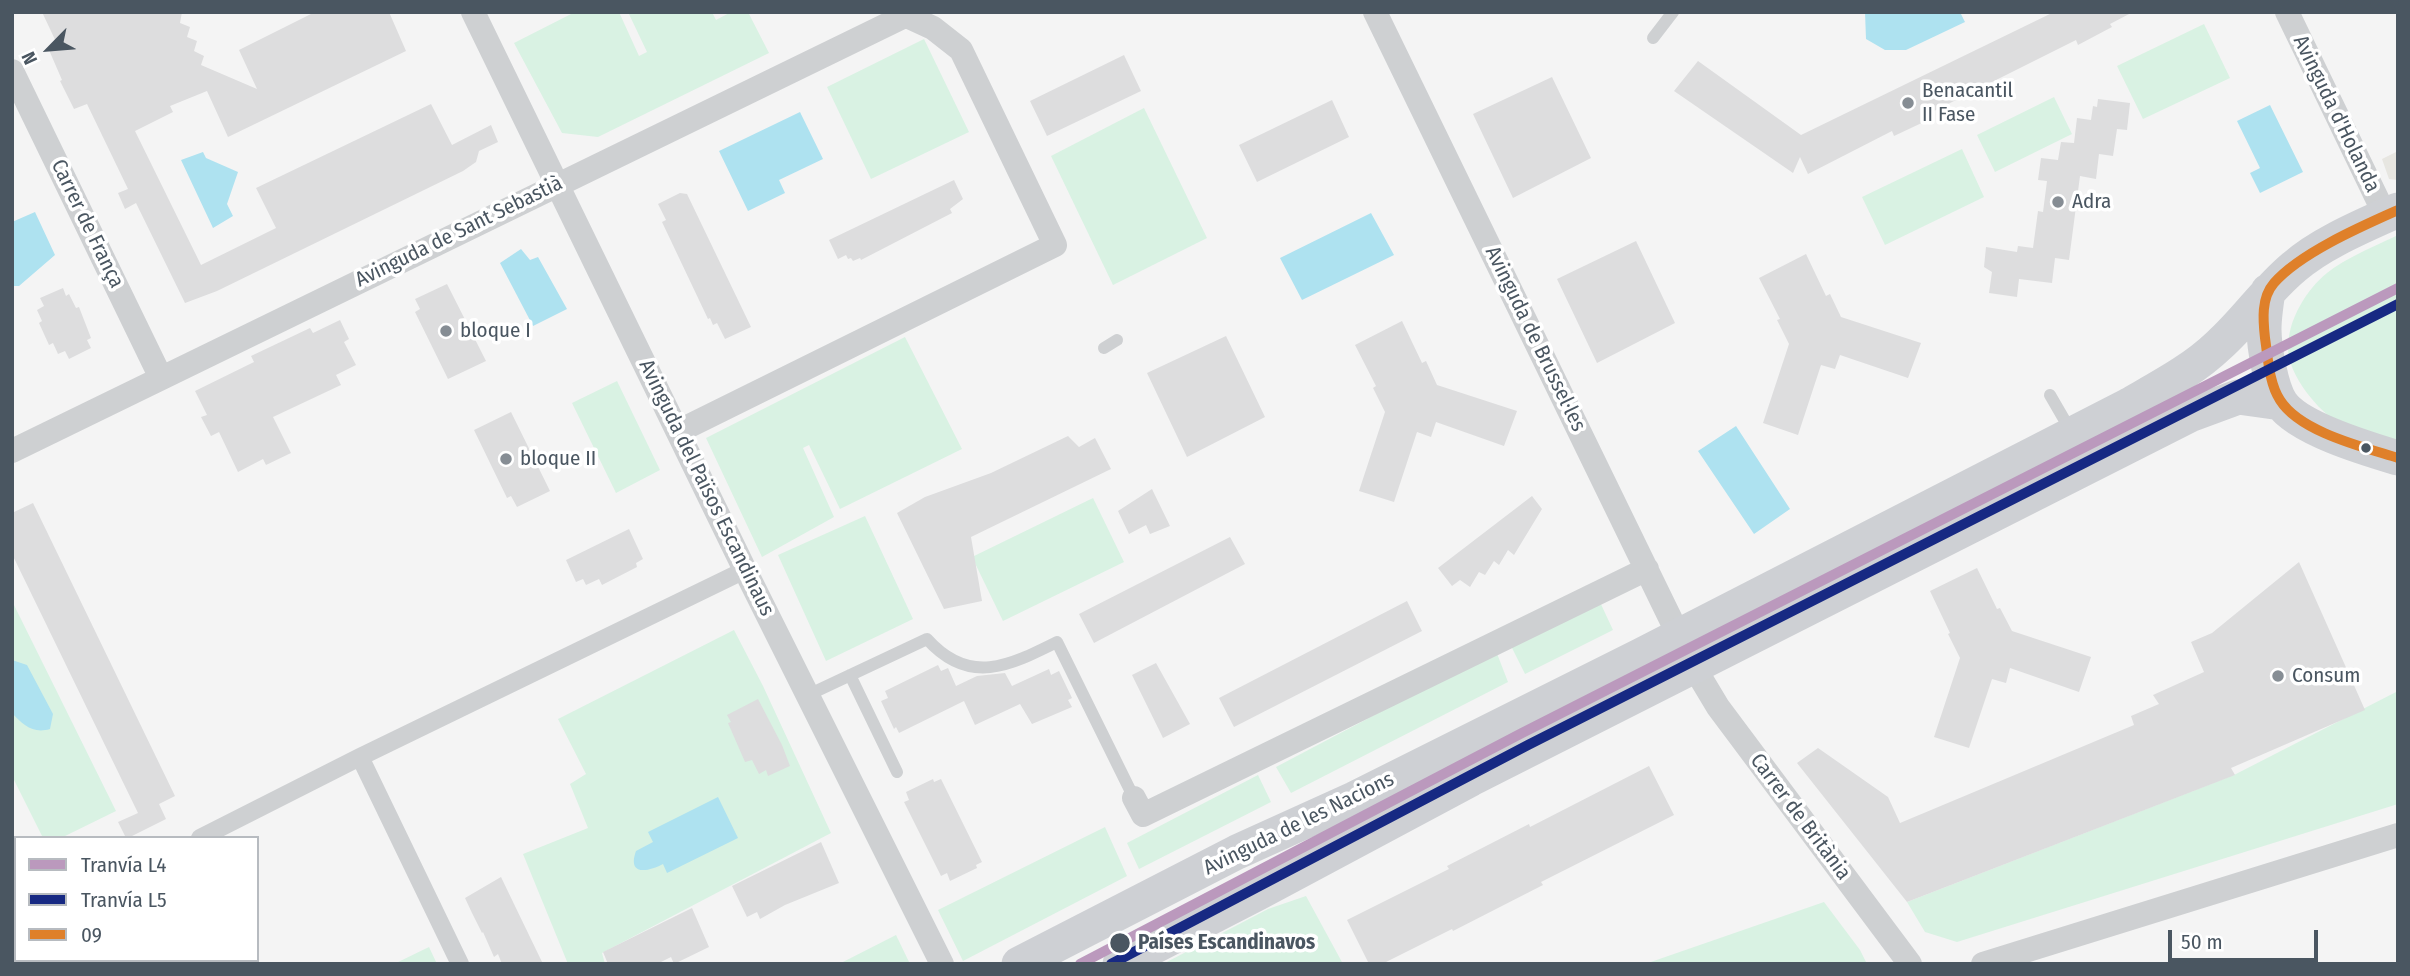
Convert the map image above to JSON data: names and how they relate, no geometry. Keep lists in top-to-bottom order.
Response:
{
  "streets": {
    "main road": ["Avinguda de les Nacions"],
    "street": [
      "Avinguda d'Holanda",
      "Carrer de França",
      "Avinguda de Sant Sebastià",
      "Avinguda de Brussel·les",
      "Avinguda del Països Escandinaus",
      "Carrer de Britània"
    ]
  },
  "crossings": [
    ["Avinguda d'Holanda", "Avinguda de les Nacions"],
    ["Carrer de França", "Avinguda de Sant Sebastià"],
    ["Avinguda de Sant Sebastià", "Avinguda del Països Escandinaus"],
    ["Avinguda de Brussel·les", "Carrer de Britània"],
    ["Avinguda de Brussel·les", "Avinguda de les Nacions"],
    ["Carrer de Britània", "Avinguda de les Nacions"]
  ],
  "places": [
    "Benacantil II Fase",
    "Adra",
    "bloque I",
    "bloque II",
    "Consum",
    "Países Escandinavos"
  ],
  "lines": ["transit line 09", "tram line L4", "tram line L5"],
  "legend": ["Tranvía L4", "Tranvía L5", "09"],
  "scale_bar": "50 m",
  "north": "bottom left"
}
